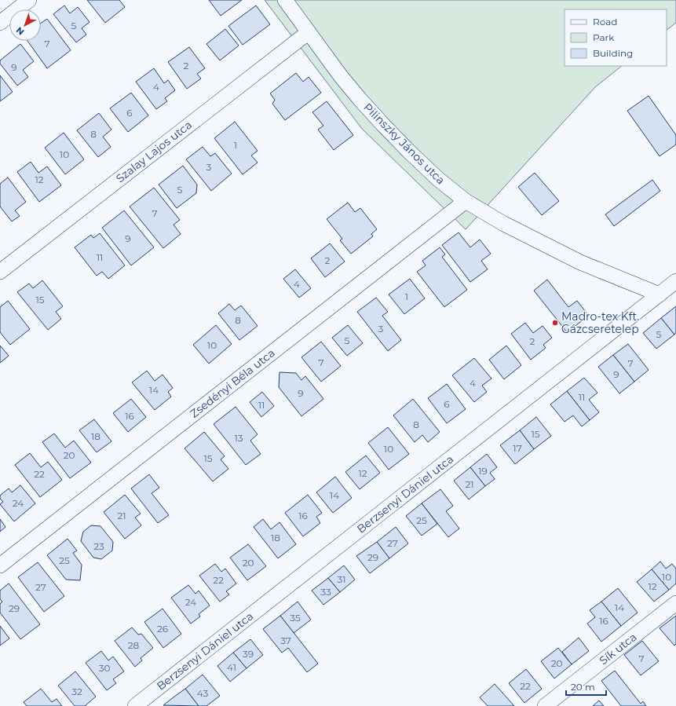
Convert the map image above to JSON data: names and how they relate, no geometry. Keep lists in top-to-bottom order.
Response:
{
  "streets": {
    "street": [
      "Pilinszky János utca",
      "Szalay Lajos utca",
      "Zsedényi Béla utca",
      "Berzsenyi Dániel utca",
      "Sík utca"
    ]
  },
  "crossings": [
    ["Pilinszky János utca", "Szalay Lajos utca"],
    ["Pilinszky János utca", "Zsedényi Béla utca"],
    ["Pilinszky János utca", "Berzsenyi Dániel utca"]
  ],
  "places": ["Madro-tex Kft. Gázcseretelep"],
  "house_numbers": [
    "5",
    "7",
    "2",
    "9",
    "4",
    "6",
    "8",
    "1",
    "10",
    "3",
    "12",
    "5",
    "7",
    "9",
    "11",
    "2",
    "4",
    "1",
    "15",
    "8",
    "3",
    "5",
    "5",
    "2",
    "10",
    "7",
    "7",
    "9",
    "4",
    "14",
    "9",
    "11",
    "6",
    "11",
    "16",
    "8",
    "15",
    "18",
    "13",
    "17",
    "10",
    "20",
    "15",
    "19",
    "12",
    "22",
    "21",
    "14",
    "24",
    "21",
    "16",
    "25",
    "18",
    "27",
    "23",
    "29",
    "25",
    "20",
    "10",
    "31",
    "22",
    "12",
    "27",
    "33",
    "24",
    "14",
    "29",
    "35",
    "16",
    "26",
    "37",
    "28",
    "39",
    "7",
    "20",
    "41",
    "30",
    "22",
    "32",
    "43"
  ],
  "legend": ["Road", "Park", "Building"],
  "scale_bar": "20 m",
  "north": "bottom left"
}
